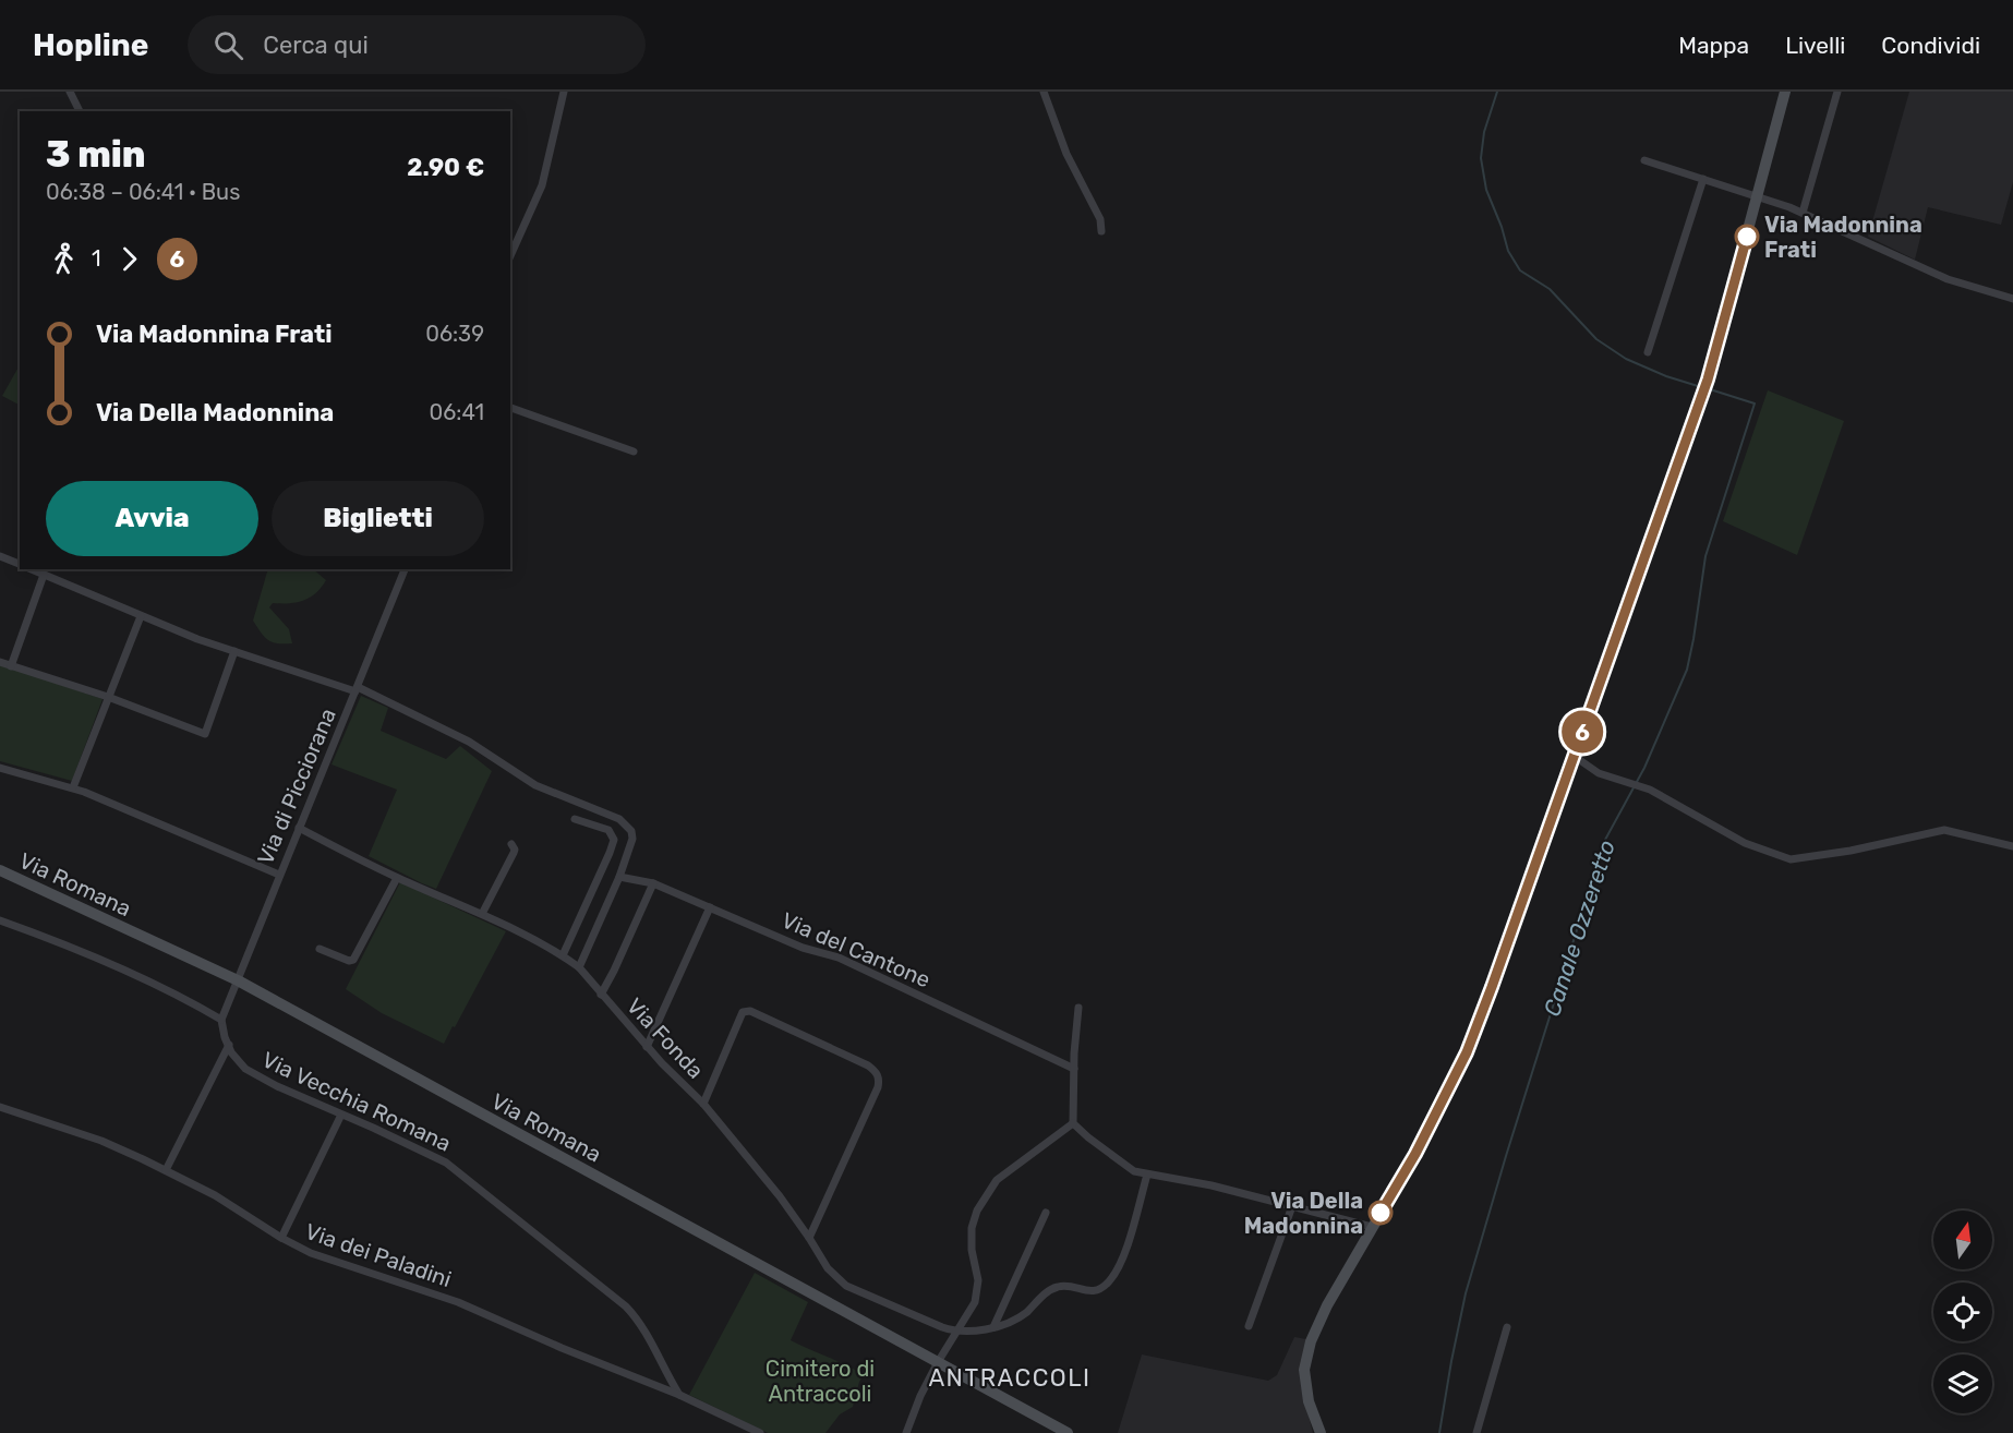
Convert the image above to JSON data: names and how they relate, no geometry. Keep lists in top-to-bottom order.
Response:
{
  "streets": {
    "street": [
      "Via di Picciorana",
      "Via Romana",
      "Via del Cantone",
      "Via Fonda",
      "Via Vecchia Romana",
      "Via dei Paladini"
    ]
  },
  "crossings": [
    ["Via di Picciorana", "Via Romana"],
    ["Via di Picciorana", "Via Fonda"],
    ["Via di Picciorana", "Via Vecchia Romana"],
    ["Via Vecchia Romana", "Via dei Paladini"]
  ],
  "districts": ["ANTRACCOLI"],
  "water": ["Canale Ozzeretto"],
  "parks": ["Cimitero di Antraccoli"],
  "places": ["Via Madonnina Frati", "Via Della Madonnina"],
  "lines": ["bus line 6"],
  "north": "top",
  "page": {
    "header": "Hopline",
    "search": "Cerca qui",
    "nav": ["Mappa", "Livelli", "Condividi"],
    "on_map": "6",
    "heading": ["3 min", "06:38 – 06:41 · Bus", "2.90 €"],
    "legs": ["1", "6"],
    "list": [
      {
        "name": "Via Madonnina Frati",
        "value": "06:39"
      },
      {
        "name": "Via Della Madonnina",
        "value": "06:41"
      }
    ],
    "buttons": ["Avvia", "Biglietti"]
  }
}
